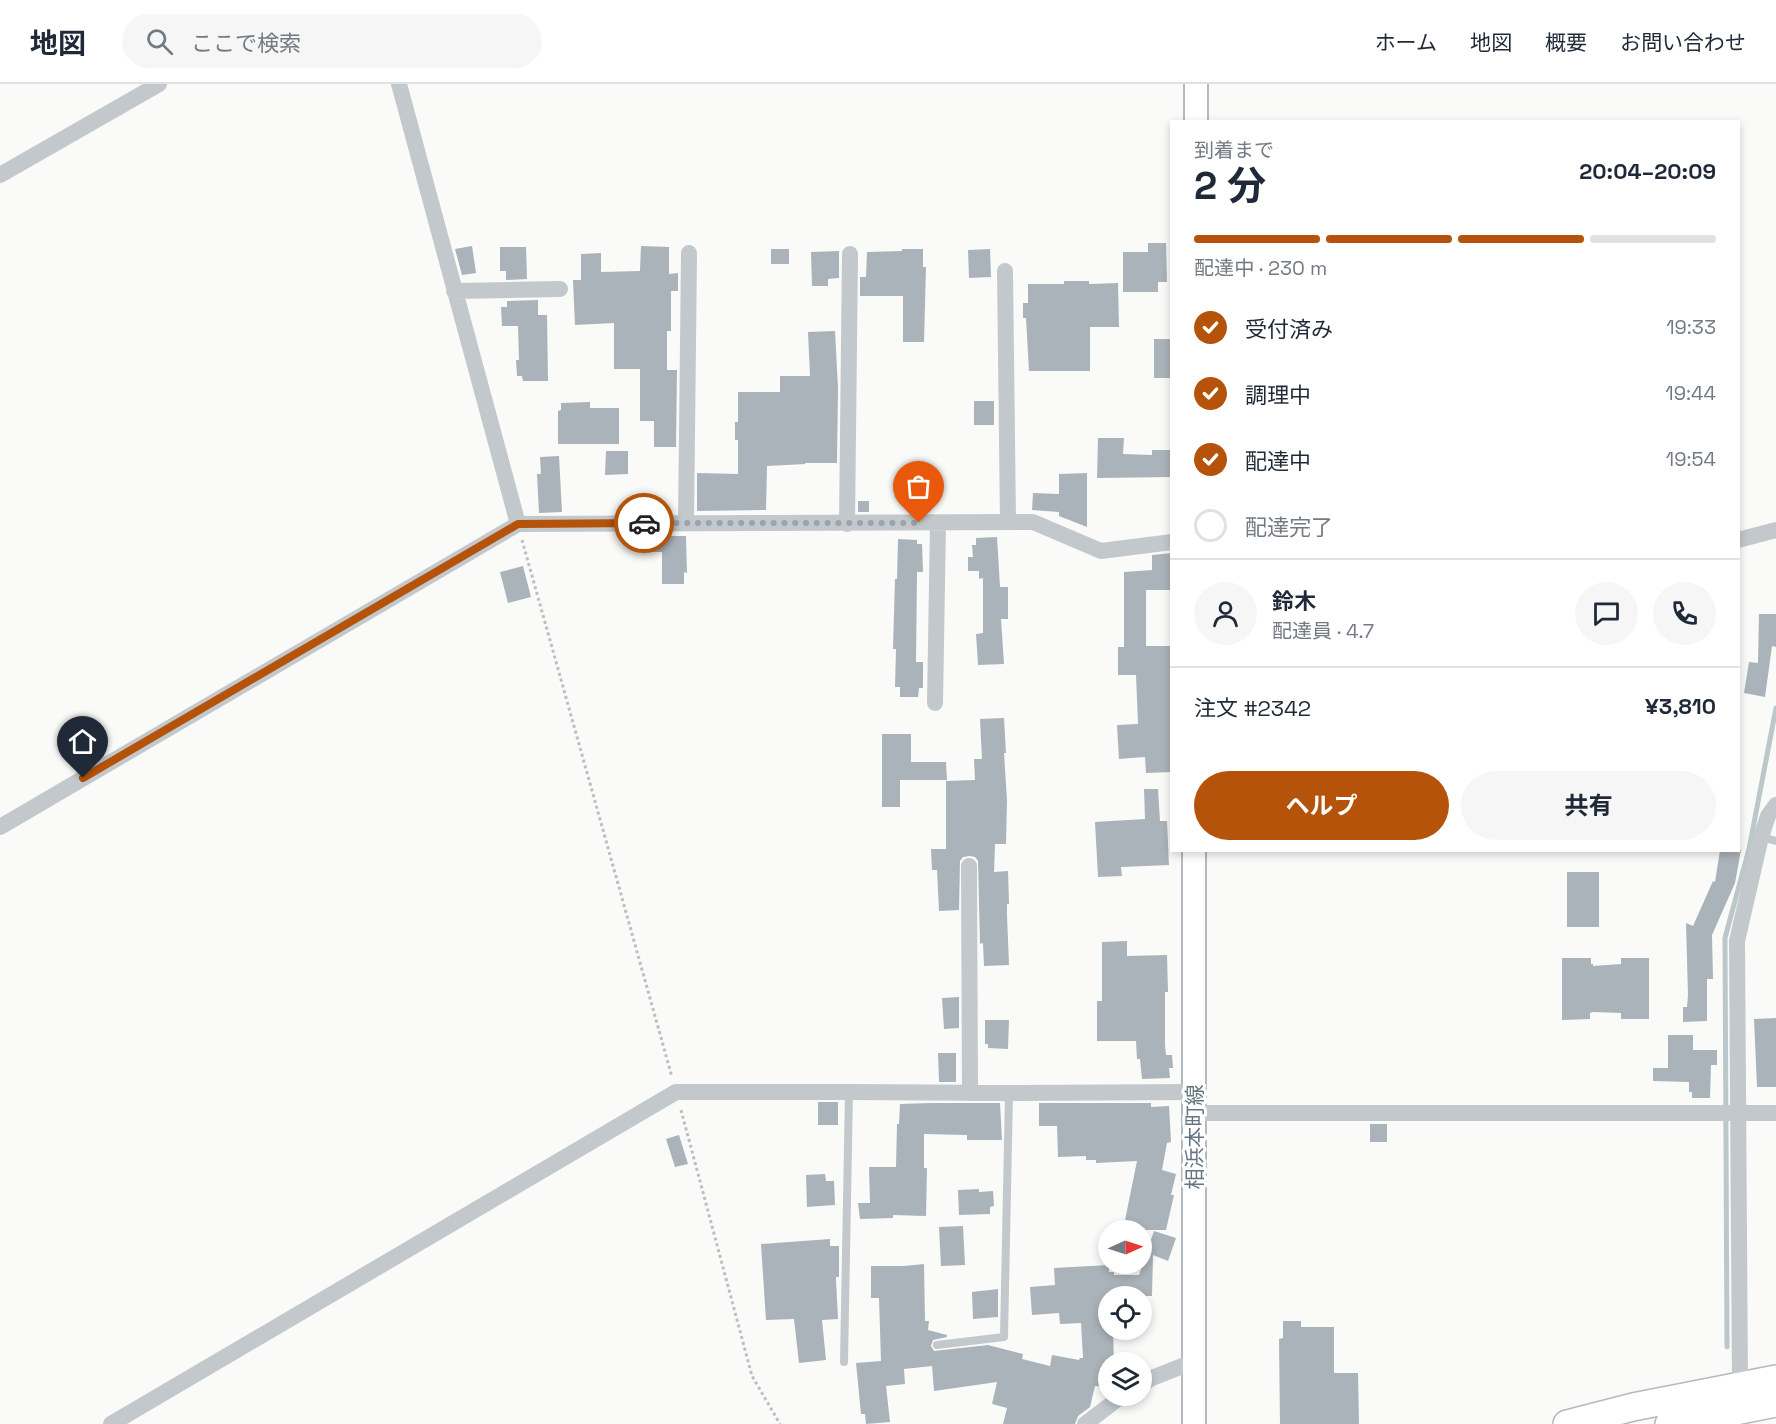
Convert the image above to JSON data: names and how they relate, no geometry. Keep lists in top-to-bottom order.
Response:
{
  "streets": {
    "main road": ["相浜本町線"]
  },
  "north": "right",
  "page": {
    "header": "地図",
    "search": "ここで検索",
    "nav": [
      "ホーム",
      "地図",
      "概要",
      "お問い合わせ"
    ],
    "heading": ["2 分", "到着まで", "20:04–20:09"],
    "panel": [
      "鈴木",
      "配達員 · 4.7",
      "注文 #2342",
      "¥3,810"
    ],
    "bar": "配達中 · 230 m",
    "list": [
      ["受付済み", "19:33"],
      ["調理中", "19:44"],
      ["配達中", "19:54"],
      "配達完了"
    ],
    "buttons": ["ヘルプ", "共有"]
  }
}
